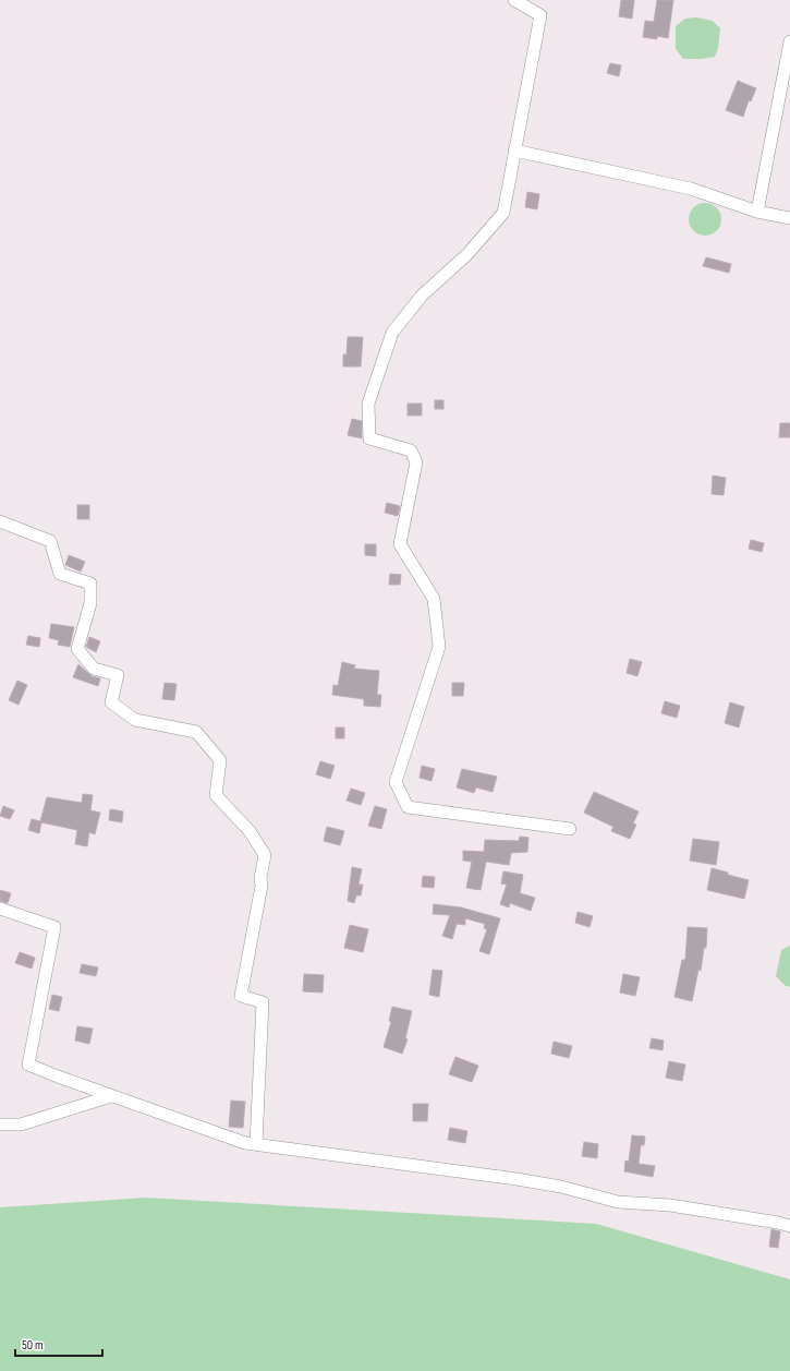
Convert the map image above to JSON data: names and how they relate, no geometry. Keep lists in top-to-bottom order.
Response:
{
  "scale_bar": "50 m"
}
